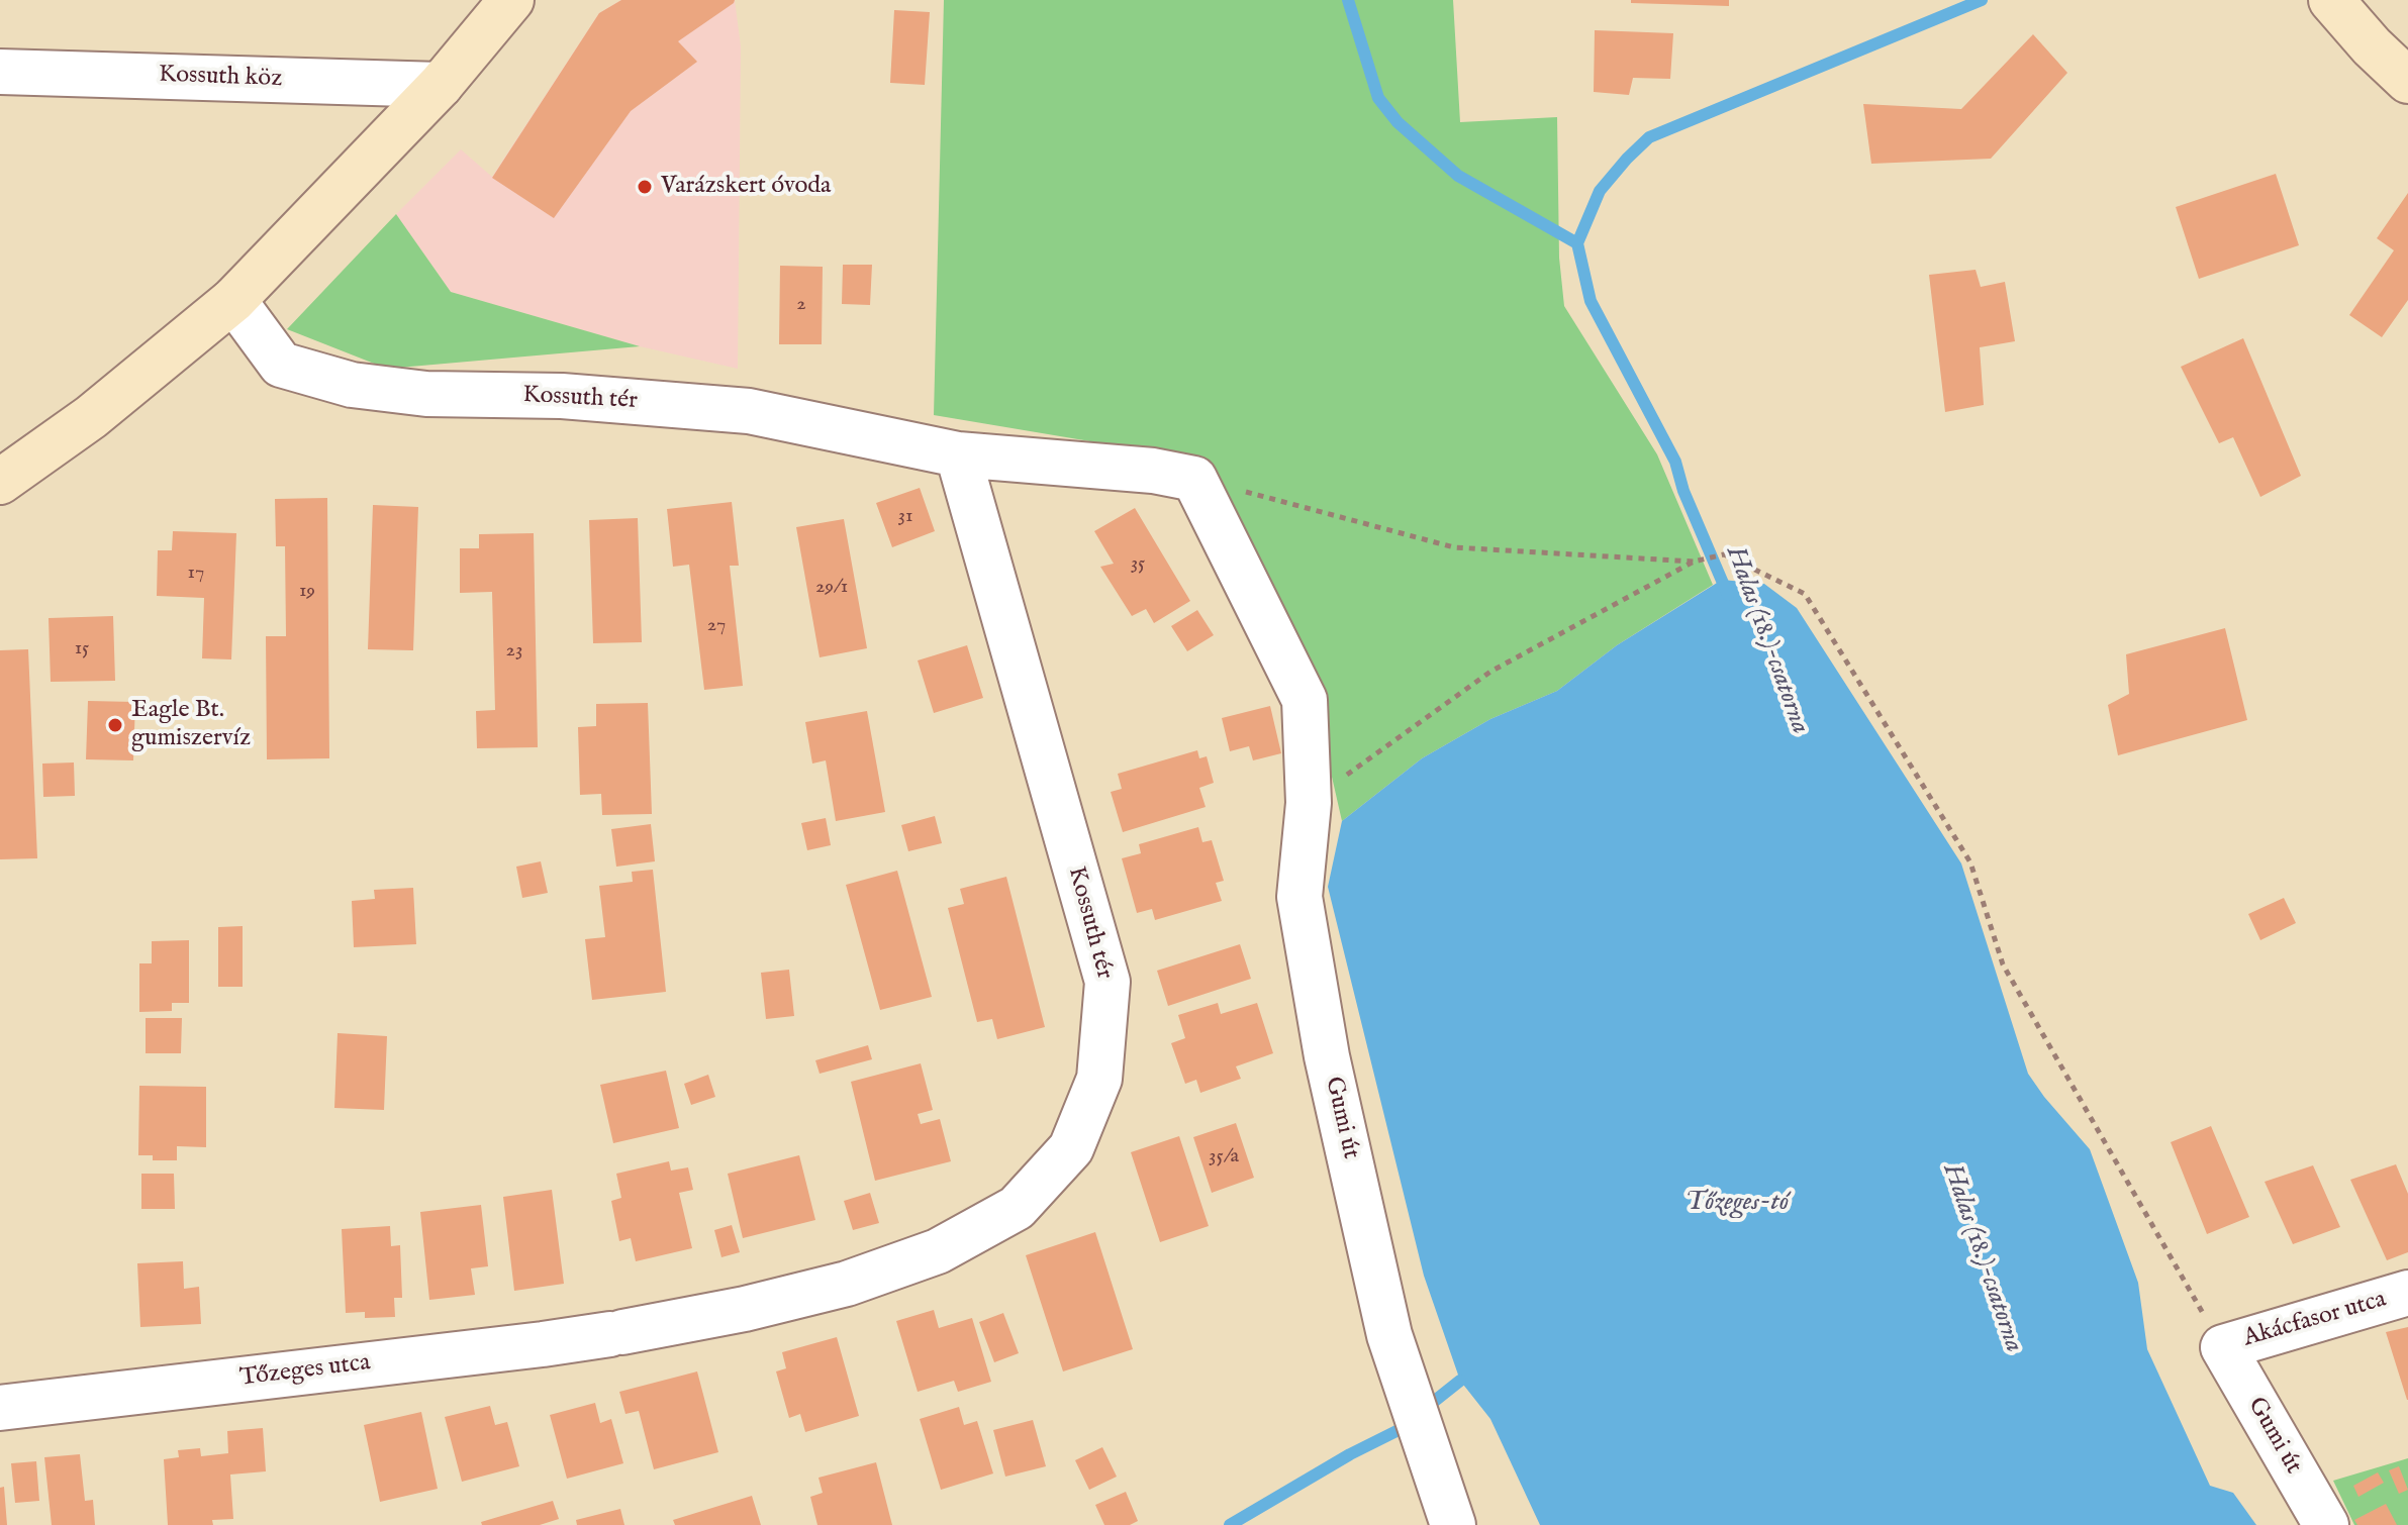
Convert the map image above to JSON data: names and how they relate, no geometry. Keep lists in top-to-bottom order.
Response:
{
  "streets": {
    "street": [
      "Kossuth köz",
      "Kossuth tér",
      "Gumi út",
      "Akácfasor utca",
      "Tőzeges utca"
    ]
  },
  "crossings": [
    ["Kossuth tér", "Gumi út"],
    ["Kossuth tér", "Tőzeges utca"],
    ["Gumi út", "Akácfasor utca"]
  ],
  "water": ["Halas (18.)-csatorna", "Tőzeges-tó"],
  "places": ["Varázskert óvoda", "Eagle Bt. gumiszervíz"],
  "house_numbers": [
    "2",
    "31",
    "35",
    "17",
    "29/1",
    "19",
    "27",
    "15",
    "23",
    "35/a"
  ]
}
